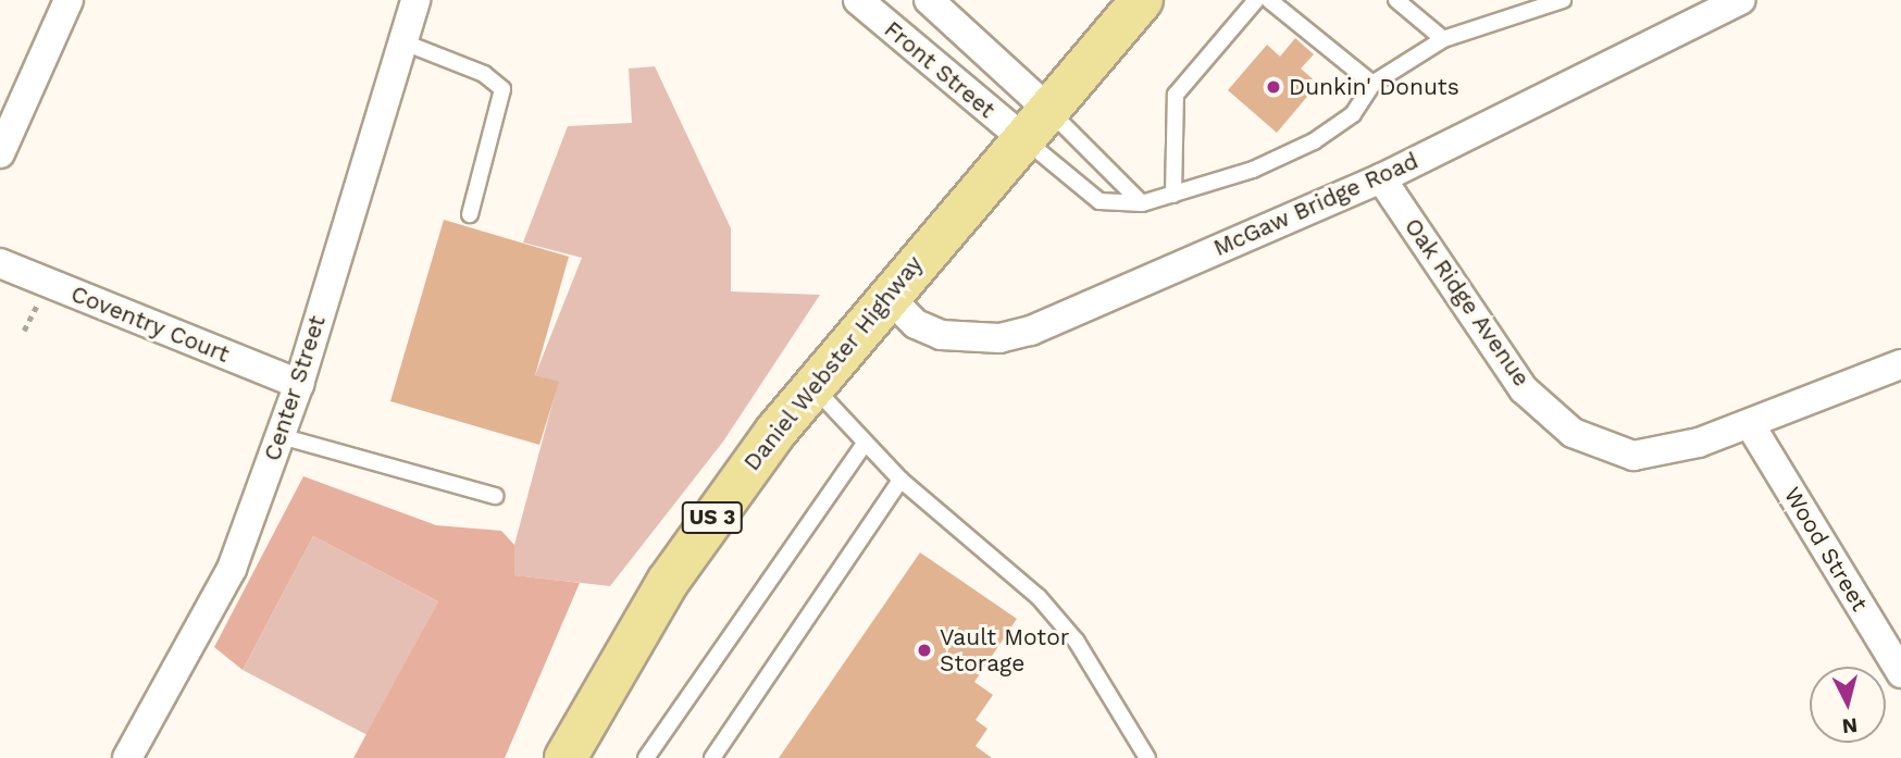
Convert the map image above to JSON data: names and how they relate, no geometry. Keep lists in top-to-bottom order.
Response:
{
  "streets": {
    "main road": ["Daniel Webster Highway", "US 3"],
    "street": [
      "Front Street",
      "McGaw Bridge Road",
      "Oak Ridge Avenue",
      "Coventry Court",
      "Center Street",
      "Wood Street"
    ]
  },
  "crossings": [
    ["Front Street", "Daniel Webster Highway"],
    ["McGaw Bridge Road", "Oak Ridge Avenue"],
    ["McGaw Bridge Road", "Daniel Webster Highway"],
    ["Oak Ridge Avenue", "Wood Street"],
    ["Coventry Court", "Center Street"]
  ],
  "places": ["Dunkin' Donuts", "Vault Motor Storage"],
  "north": "bottom"
}
